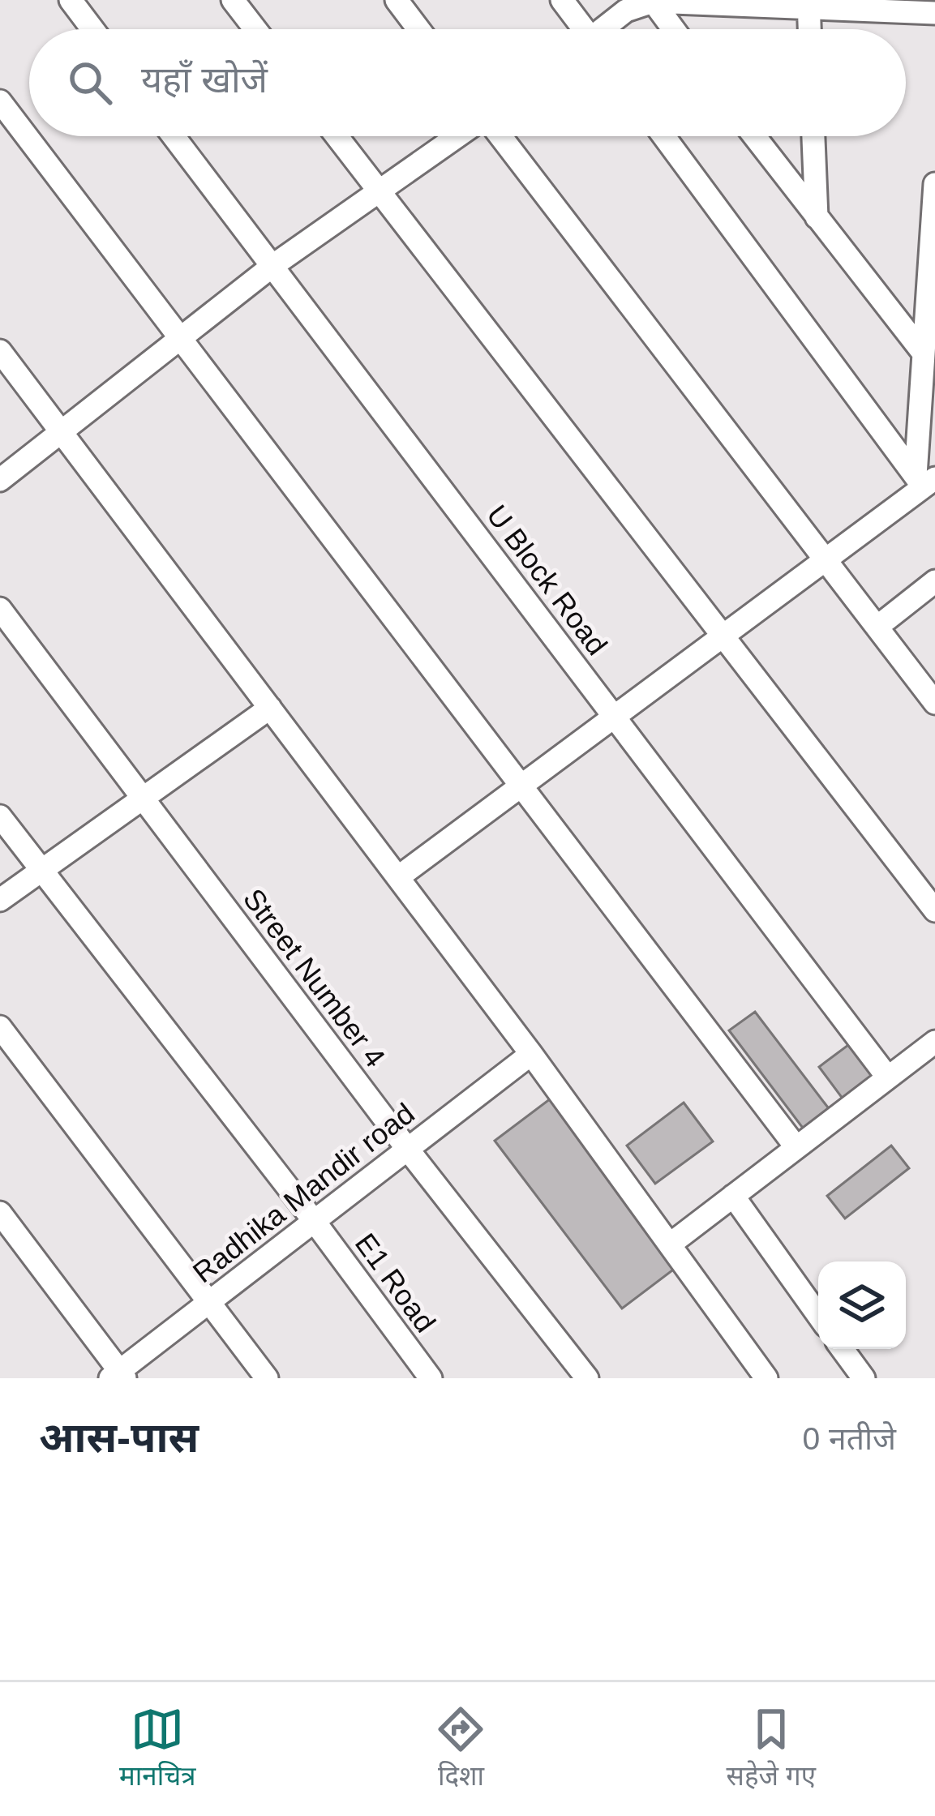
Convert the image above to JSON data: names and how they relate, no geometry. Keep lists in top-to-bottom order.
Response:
{
  "streets": {
    "street": [
      "U Block Road",
      "Street Number 4",
      "Radhika Mandir road",
      "E1 Road"
    ]
  },
  "crossings": [
    ["Street Number 4", "Radhika Mandir road"],
    ["Radhika Mandir road", "E1 Road"]
  ],
  "page": {
    "search": "यहाँ खोजें",
    "heading": ["आस-पास", "0 नतीजे"],
    "nav": ["मानचित्र", "दिशा", "सहेजे गए"]
  }
}
